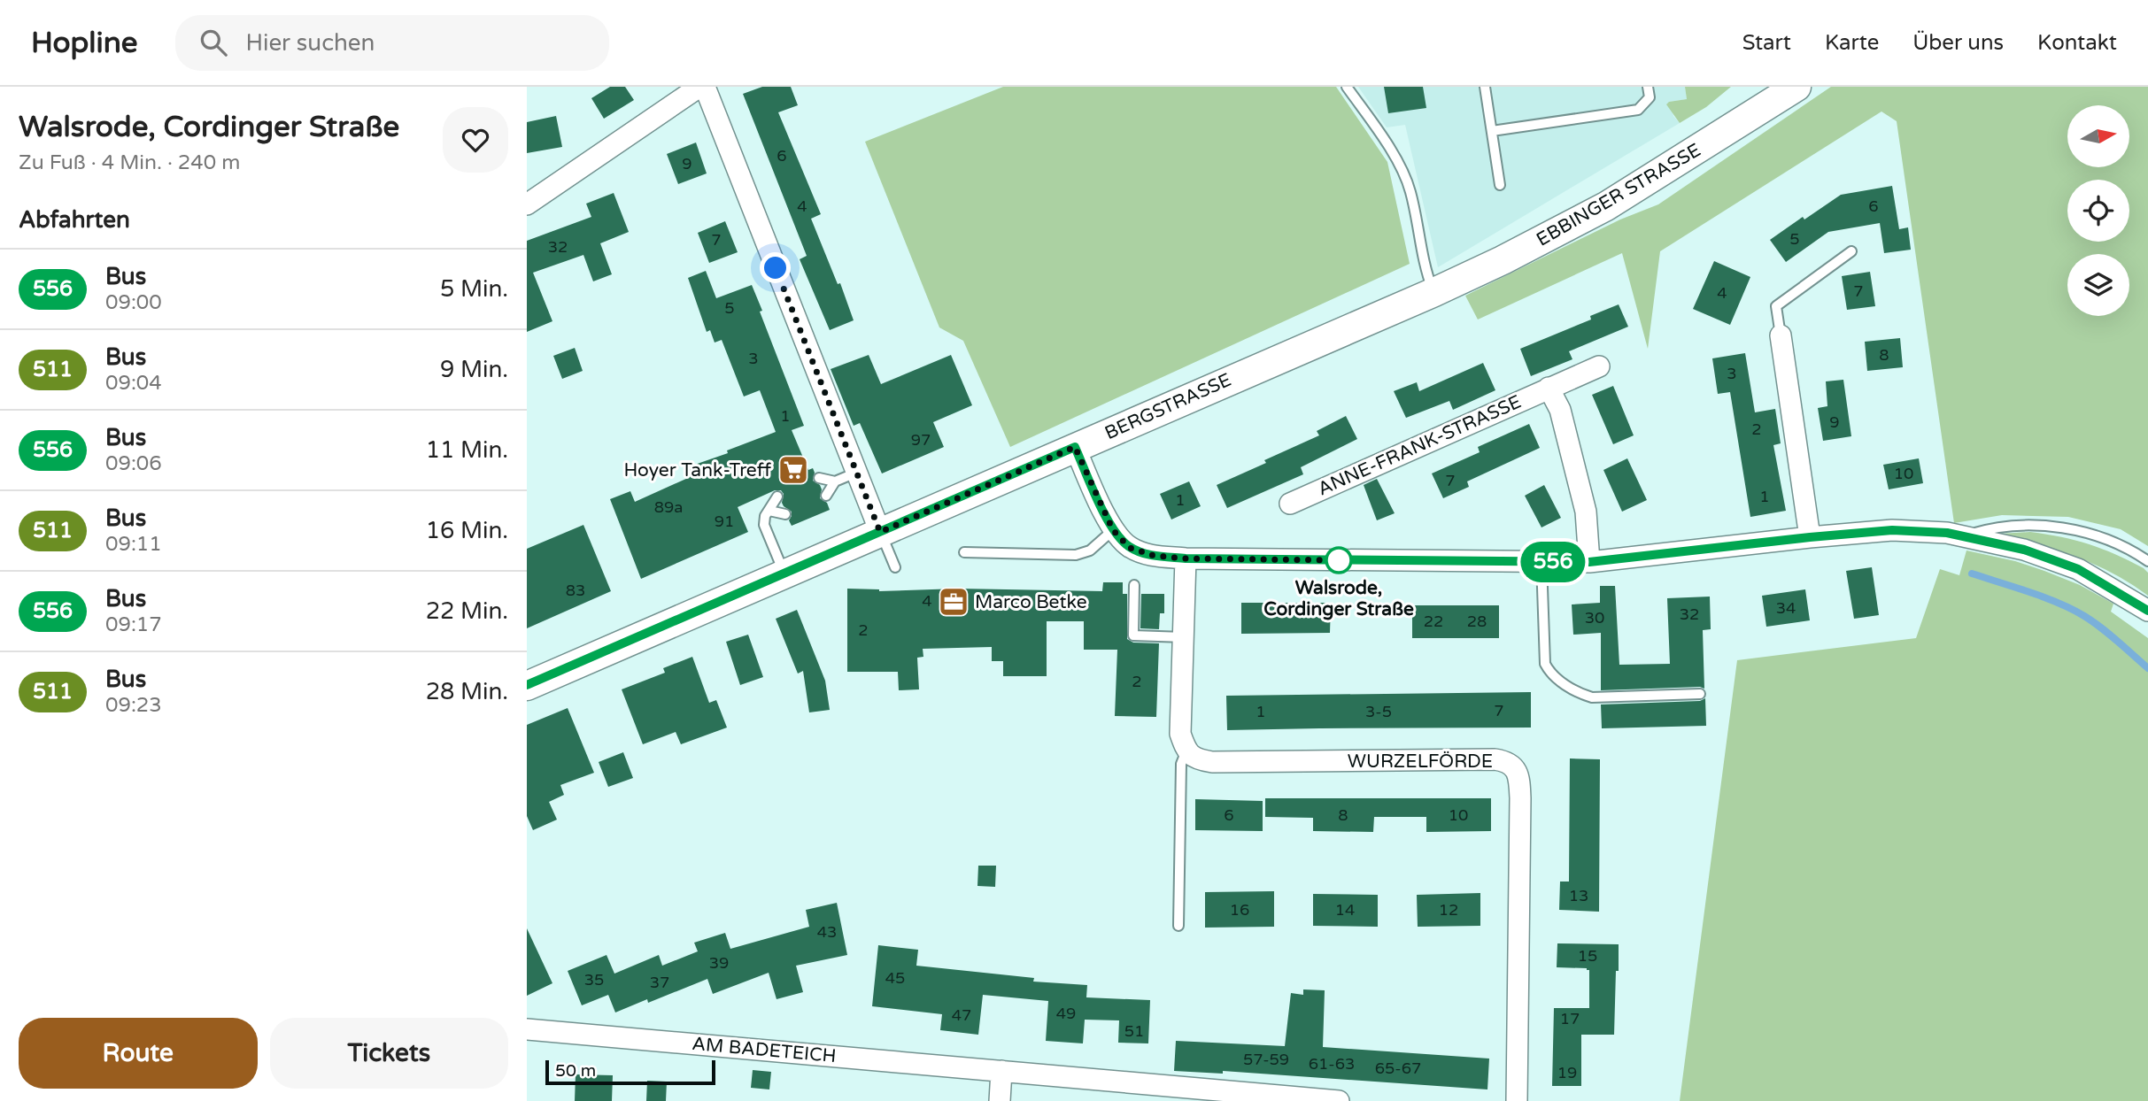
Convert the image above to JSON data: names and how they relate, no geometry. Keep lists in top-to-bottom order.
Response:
{
  "streets": {
    "main road": ["EBBINGER STRASSE", "BERGSTRASSE"],
    "street": ["ANNE-FRANK-STRASSE", "WURZELFÖRDE", "AM BADETEICH"]
  },
  "crossings": [
    ["EBBINGER STRASSE", "BERGSTRASSE"]
  ],
  "places": {
    "supermarket": ["Hoyer Tank-Treff"],
    "other": ["Walsrode, Cordinger Straße"],
    "office": ["Marco Betke"]
  },
  "lines": ["bus line 556"],
  "house_numbers": [
    "6",
    "9",
    "4",
    "6",
    "5",
    "7",
    "32",
    "7",
    "4",
    "5",
    "8",
    "3",
    "3",
    "1",
    "9",
    "2",
    "97",
    "10",
    "7",
    "1",
    "1",
    "89a",
    "91",
    "83",
    "4",
    "34",
    "32",
    "30",
    "22",
    "28",
    "2",
    "2",
    "7",
    "1",
    "3-5",
    "6",
    "8",
    "10",
    "13",
    "16",
    "14",
    "12",
    "43",
    "15",
    "39",
    "45",
    "35",
    "37",
    "49",
    "47",
    "17",
    "51",
    "57-59",
    "61-63",
    "65-67",
    "19"
  ],
  "scale_bar": "50 m",
  "north": "right",
  "page": {
    "header": "Hopline",
    "search": "Hier suchen",
    "nav": [
      "Start",
      "Karte",
      "Über uns",
      "Kontakt"
    ],
    "heading": [
      ["Walsrode, Cordinger Straße", "Zu Fuß · 4 Min. · 240 m"],
      "Abfahrten"
    ],
    "on_map": "556",
    "list": [
      {
        "mark": "556",
        "name": "Bus",
        "note": "09:00",
        "value": "5 Min."
      },
      {
        "mark": "511",
        "name": "Bus",
        "note": "09:04",
        "value": "9 Min."
      },
      {
        "mark": "556",
        "name": "Bus",
        "note": "09:06",
        "value": "11 Min."
      },
      {
        "mark": "511",
        "name": "Bus",
        "note": "09:11",
        "value": "16 Min."
      },
      {
        "mark": "556",
        "name": "Bus",
        "note": "09:17",
        "value": "22 Min."
      },
      {
        "mark": "511",
        "name": "Bus",
        "note": "09:23",
        "value": "28 Min."
      }
    ],
    "buttons": ["Route", "Tickets"],
    "scale": "50 m"
  }
}
